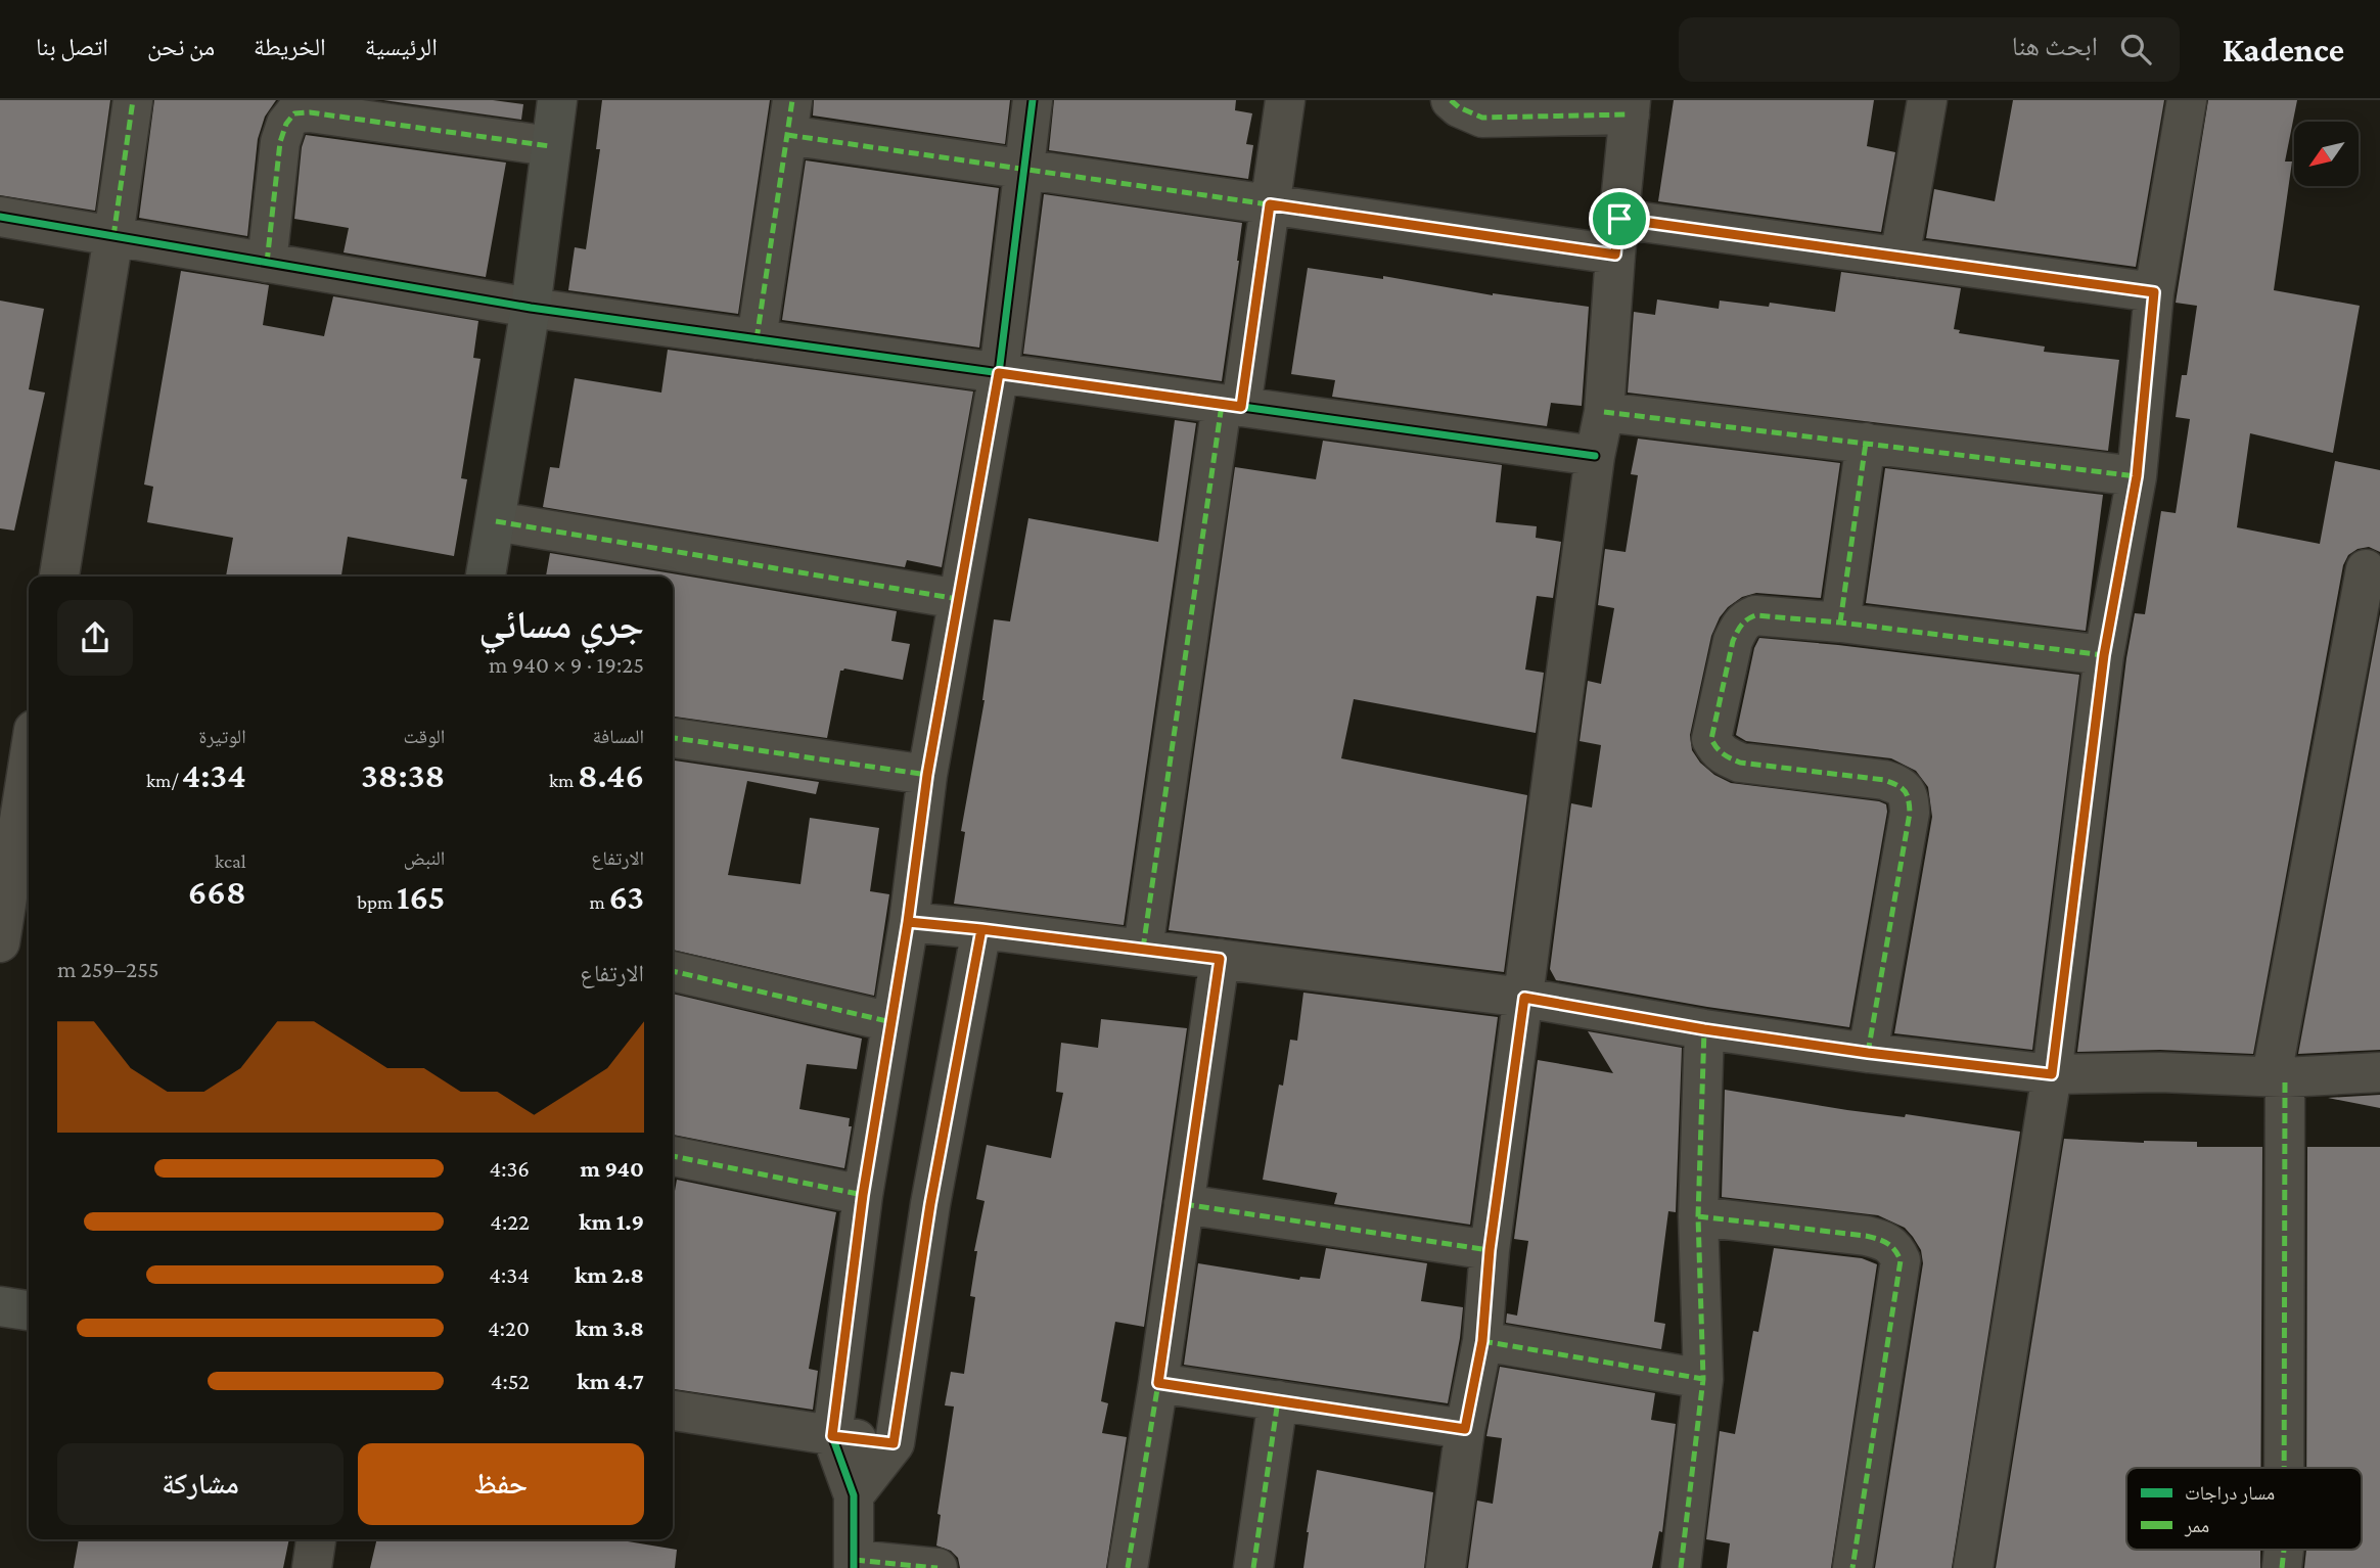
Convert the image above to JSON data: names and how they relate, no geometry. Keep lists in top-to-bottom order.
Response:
{
  "legend": ["مسار دراجات", "ممر"],
  "north": "bottom left",
  "page": {
    "header": "Kadence",
    "search": "ابحث هنا",
    "nav": [
      "الرئيسية",
      "الخريطة",
      "من نحن",
      "اتصل بنا"
    ],
    "heading": ["جري مسائي", "19:25 · 9 × 940 m"],
    "stats": [
      ["المسافة", "8.46 km"],
      ["الوقت", "38:38"],
      ["الوتيرة", "4:34 /km"],
      ["الارتفاع", "63 m"],
      ["النبض", "165 bpm"],
      ["kcal", "668"]
    ],
    "chart": ["الارتفاع", "255–259 m"],
    "list": [
      {
        "name": "940 m",
        "note": "4:36"
      },
      {
        "name": "1.9 km",
        "note": "4:22"
      },
      {
        "name": "2.8 km",
        "note": "4:34"
      },
      {
        "name": "3.8 km",
        "note": "4:20"
      },
      {
        "name": "4.7 km",
        "note": "4:52"
      }
    ],
    "buttons": ["حفظ", "مشاركة"]
  }
}
